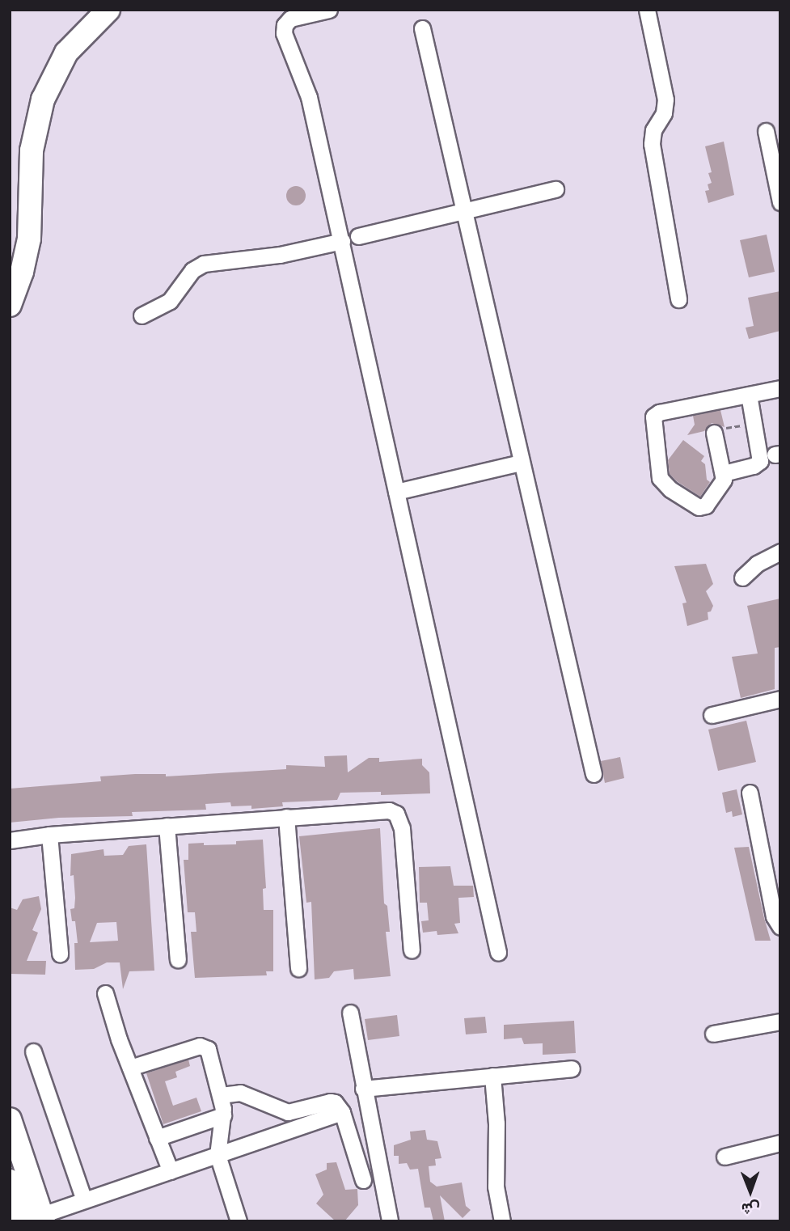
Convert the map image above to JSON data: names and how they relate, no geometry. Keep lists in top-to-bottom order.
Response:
{
  "north": "bottom"
}
